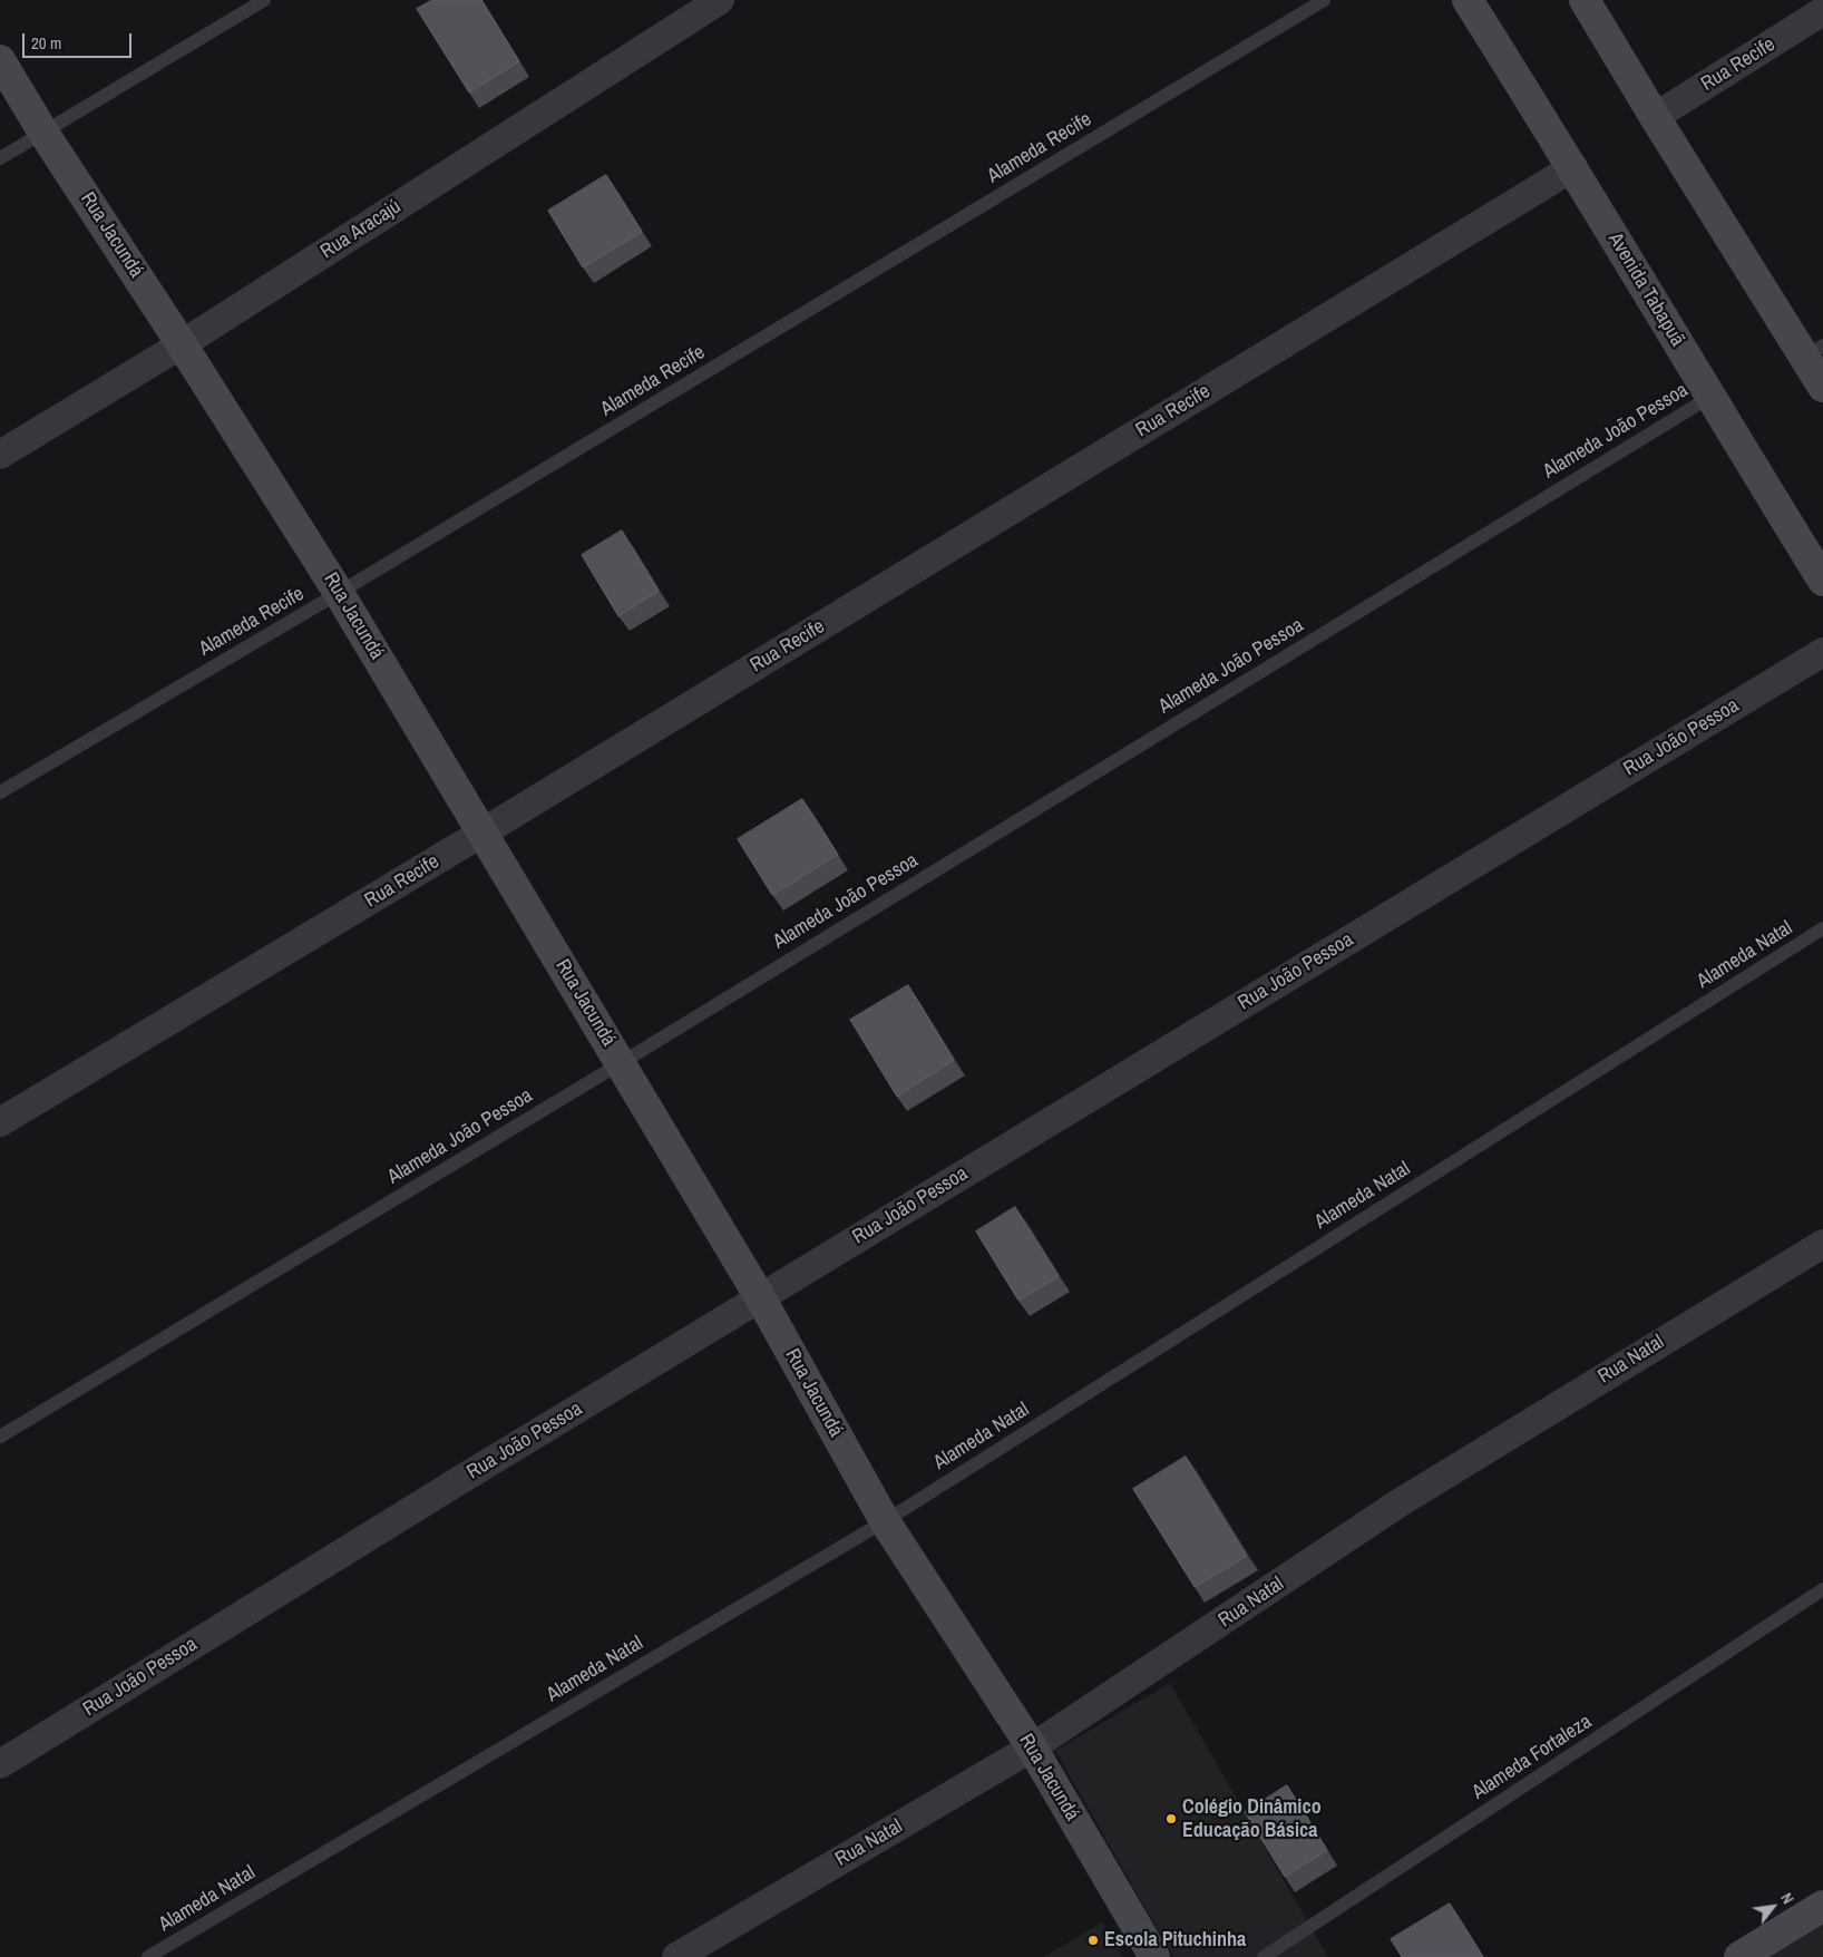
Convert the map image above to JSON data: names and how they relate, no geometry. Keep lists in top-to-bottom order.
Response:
{
  "streets": {
    "street": [
      "Rua Recife",
      "Rua Aracajú",
      "Rua Jacundá",
      "Avenida Tabapuã",
      "Rua João Pessoa",
      "Rua Natal"
    ],
    "lane": [
      "Alameda Recife",
      "Alameda João Pessoa",
      "Alameda Natal",
      "Alameda Fortaleza"
    ]
  },
  "crossings": [
    ["Rua Recife", "Rua Jacundá"],
    ["Rua Recife", "Avenida Tabapuã"],
    ["Alameda Recife", "Rua Jacundá"],
    ["Rua Aracajú", "Rua Jacundá"],
    ["Rua Jacundá", "Alameda João Pessoa"],
    ["Rua Jacundá", "Rua João Pessoa"],
    ["Rua Jacundá", "Alameda Natal"],
    ["Rua Jacundá", "Rua Natal"],
    ["Avenida Tabapuã", "Alameda João Pessoa"]
  ],
  "places": ["Colégio Dinâmico Educação Básica", "Escola Pituchinha"],
  "scale_bar": "20 m",
  "north": "top right"
}
